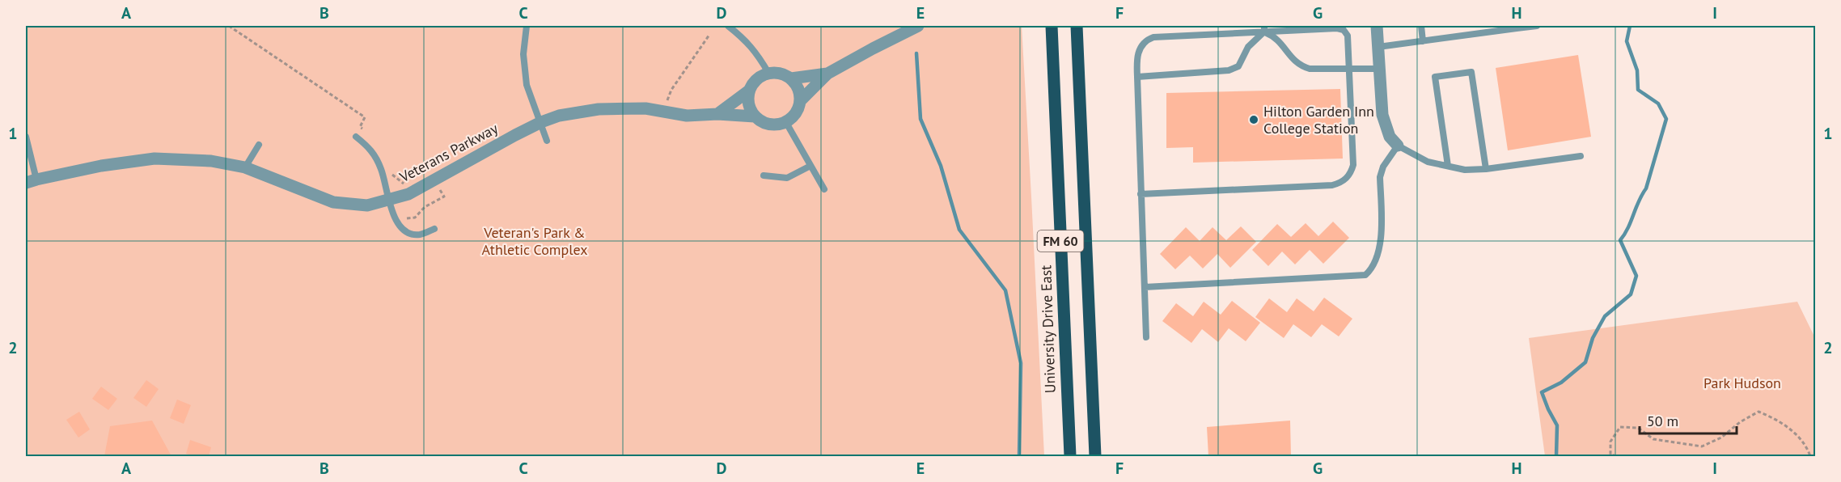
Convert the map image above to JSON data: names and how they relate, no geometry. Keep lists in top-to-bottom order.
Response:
{
  "streets": {
    "main road": ["FM 60", "University Drive East"],
    "street": ["Veterans Parkway"]
  },
  "parks": ["Veteran's Park & Athletic Complex", "Park Hudson"],
  "places": ["Hilton Garden Inn College Station"],
  "scale_bar": "50 m",
  "grid": {
    "columns": [
      "A",
      "B",
      "C",
      "D",
      "E",
      "F",
      "G",
      "H",
      "I"
    ],
    "rows": ["1", "2"]
  }
}
